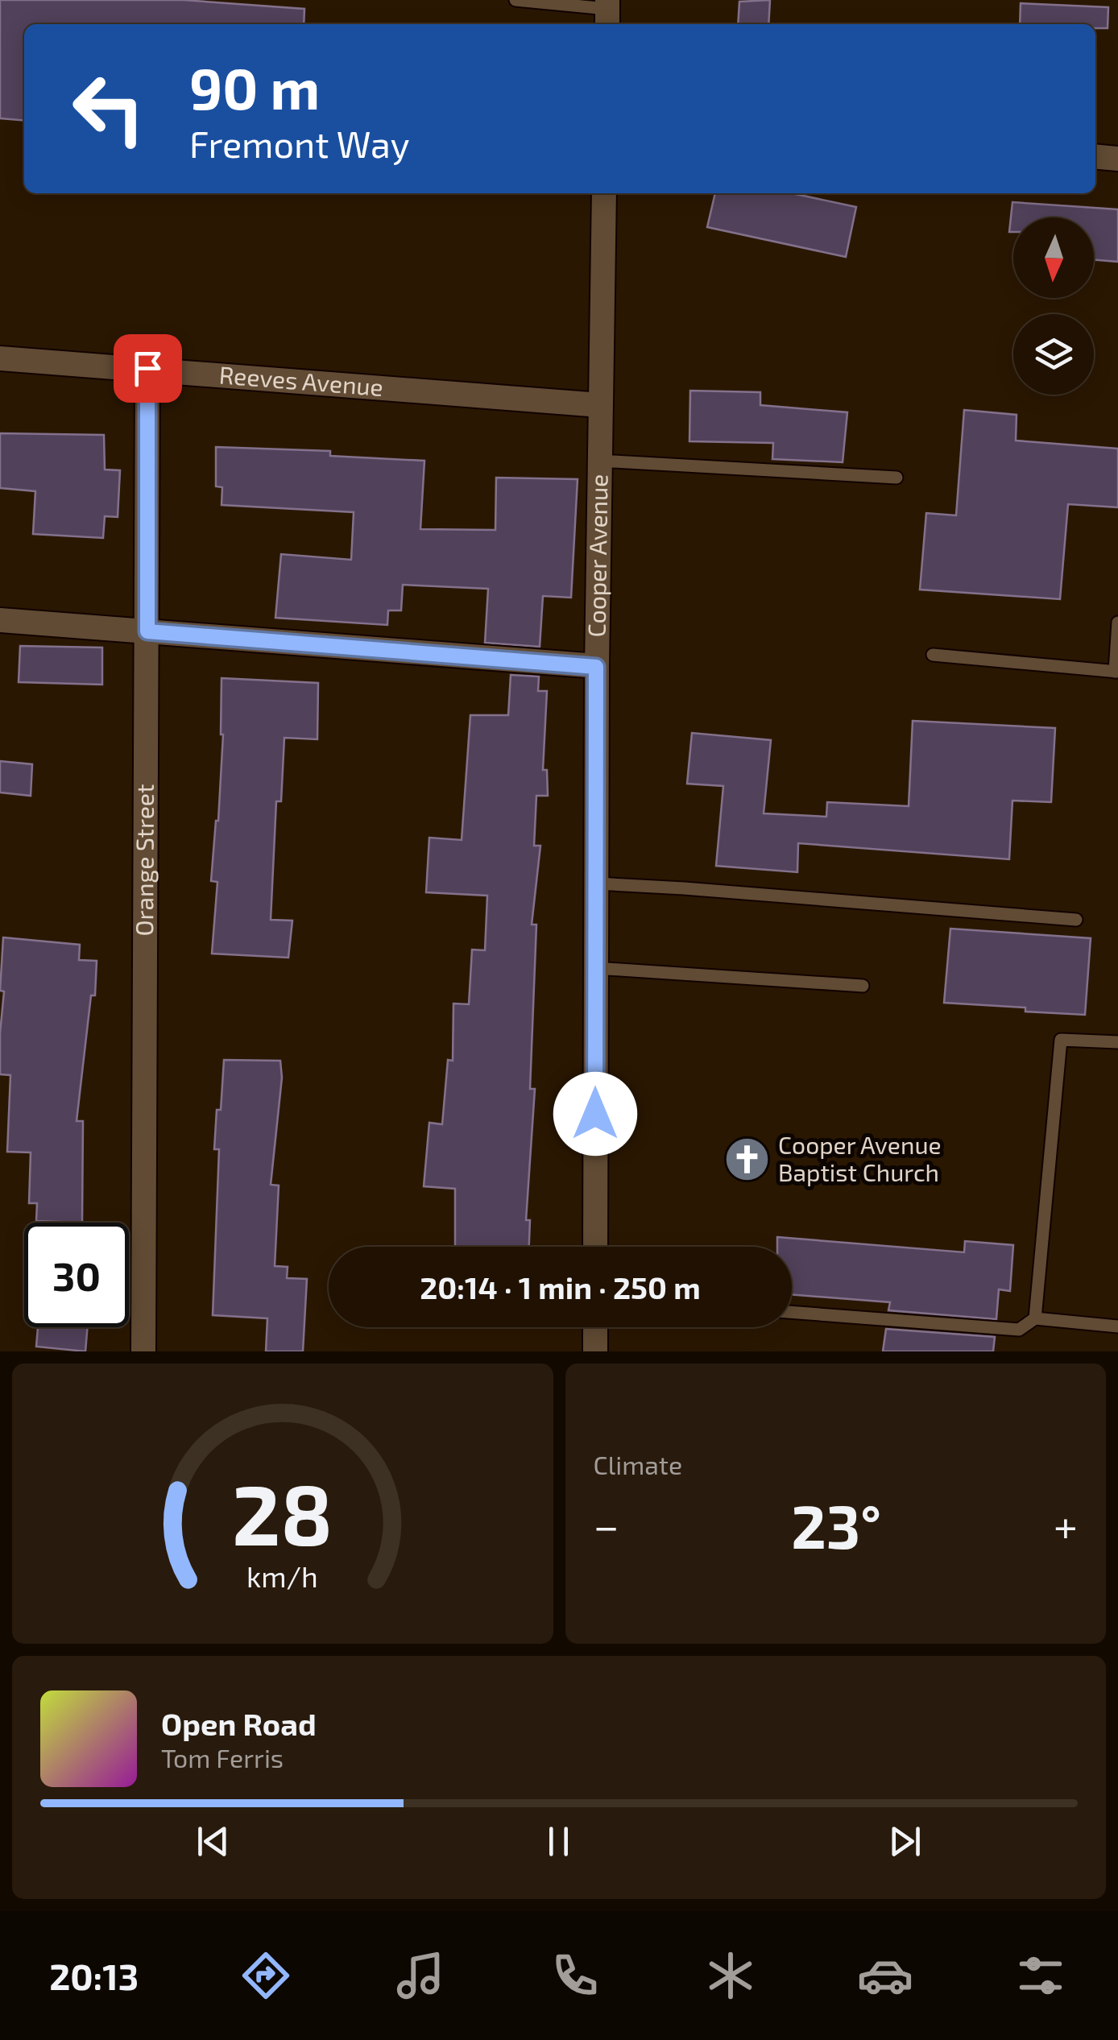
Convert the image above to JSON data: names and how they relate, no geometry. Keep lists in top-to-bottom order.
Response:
{
  "streets": {
    "street": ["Reeves Avenue", "Cooper Avenue", "Orange Street"]
  },
  "crossings": [
    ["Reeves Avenue", "Cooper Avenue"],
    ["Reeves Avenue", "Orange Street"]
  ],
  "places": {
    "church": ["Cooper Avenue Baptist Church"]
  },
  "north": "bottom",
  "page": {
    "turn": ["90 m", "Fremont Way"],
    "limit": "30",
    "trip": "20:14 · 1 min · 250 m",
    "tile": "Climate",
    "heat": ["−", "23°", "+"],
    "song": ["Open Road", "Tom Ferris"],
    "tabs": "20:13",
    "gauge": ["28", "km/h"]
  }
}
